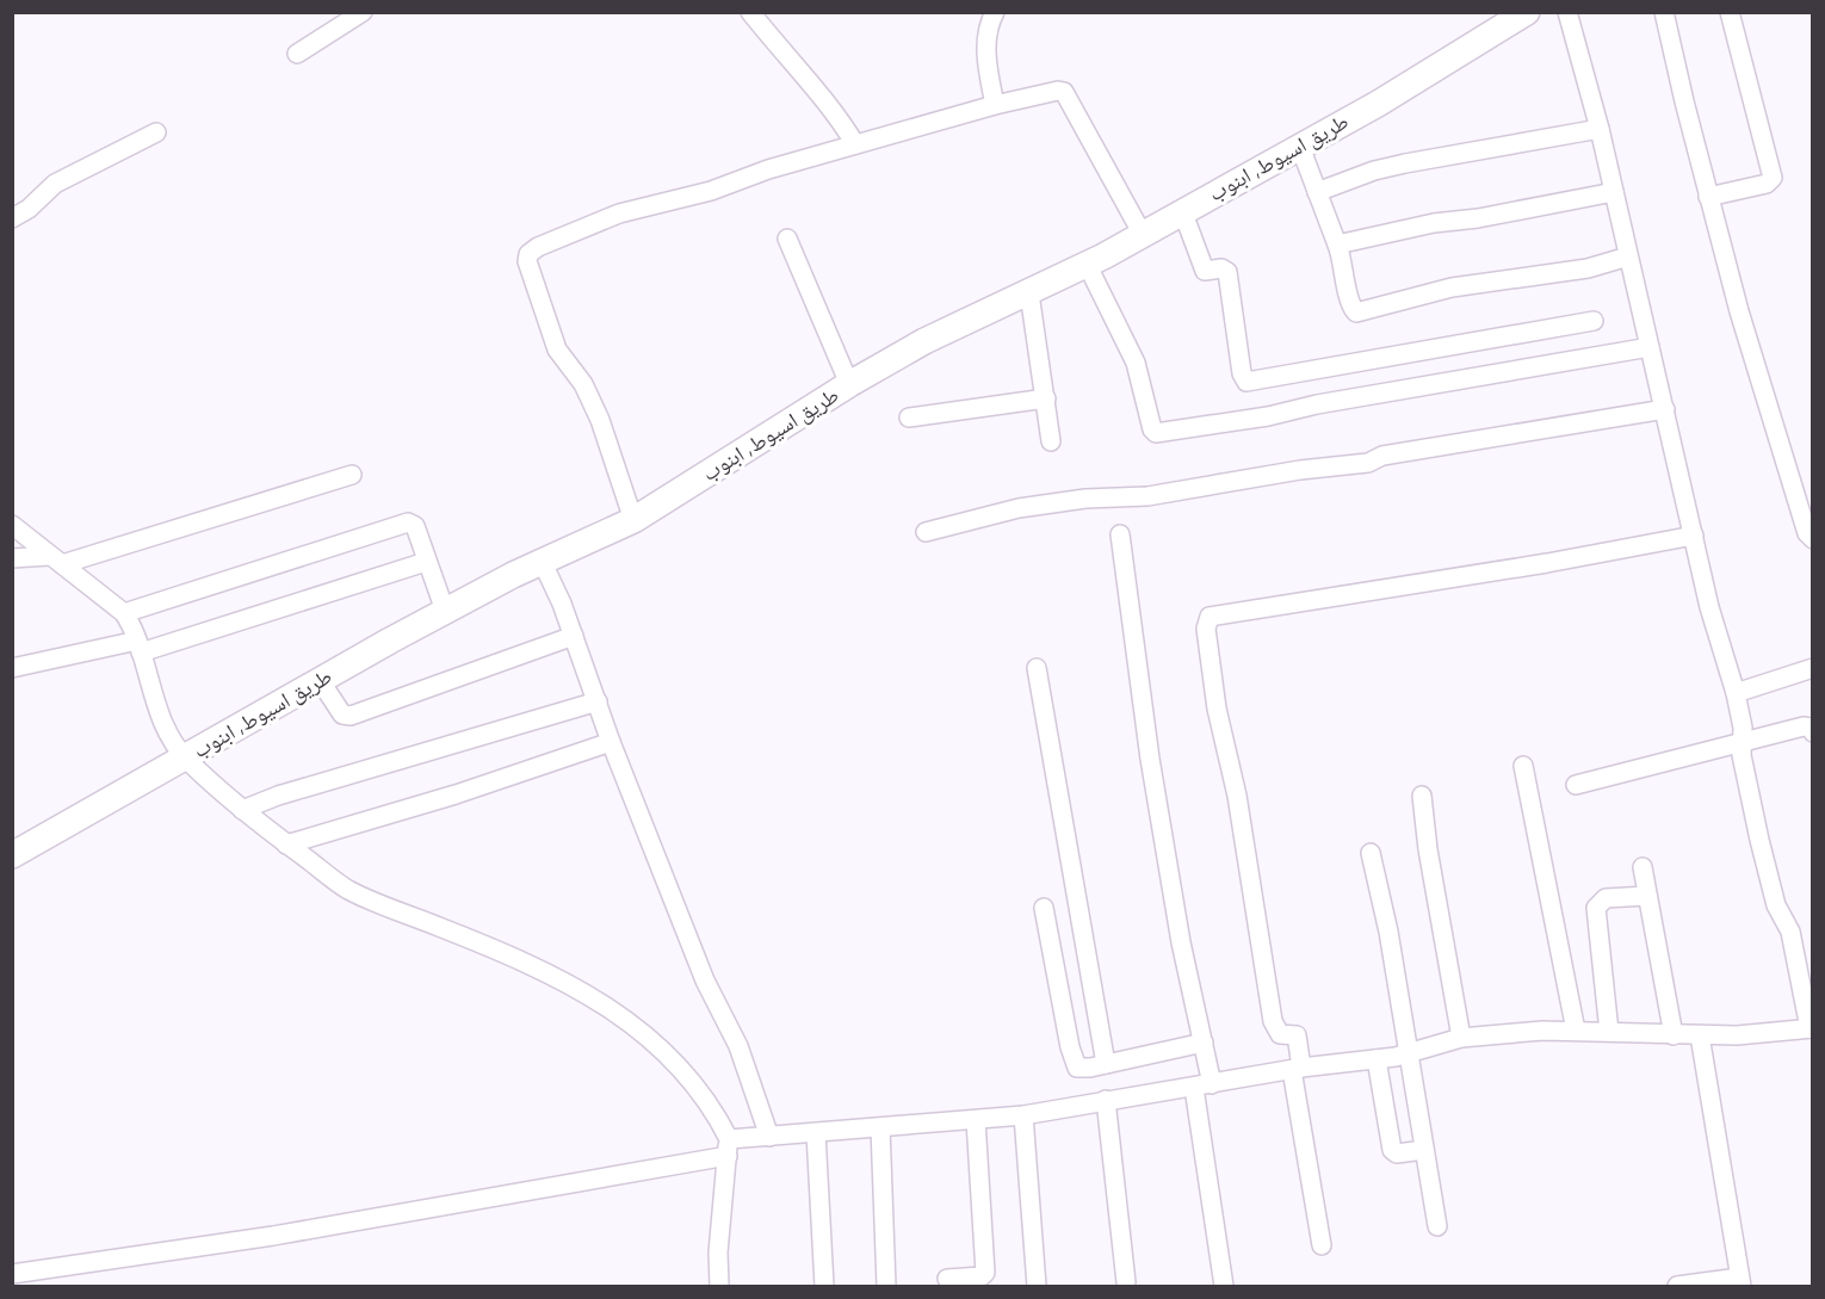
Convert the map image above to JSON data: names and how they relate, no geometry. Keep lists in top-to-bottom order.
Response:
{
  "streets": {
    "street": ["طريق اسيوط, ابنوب"]
  }
}
